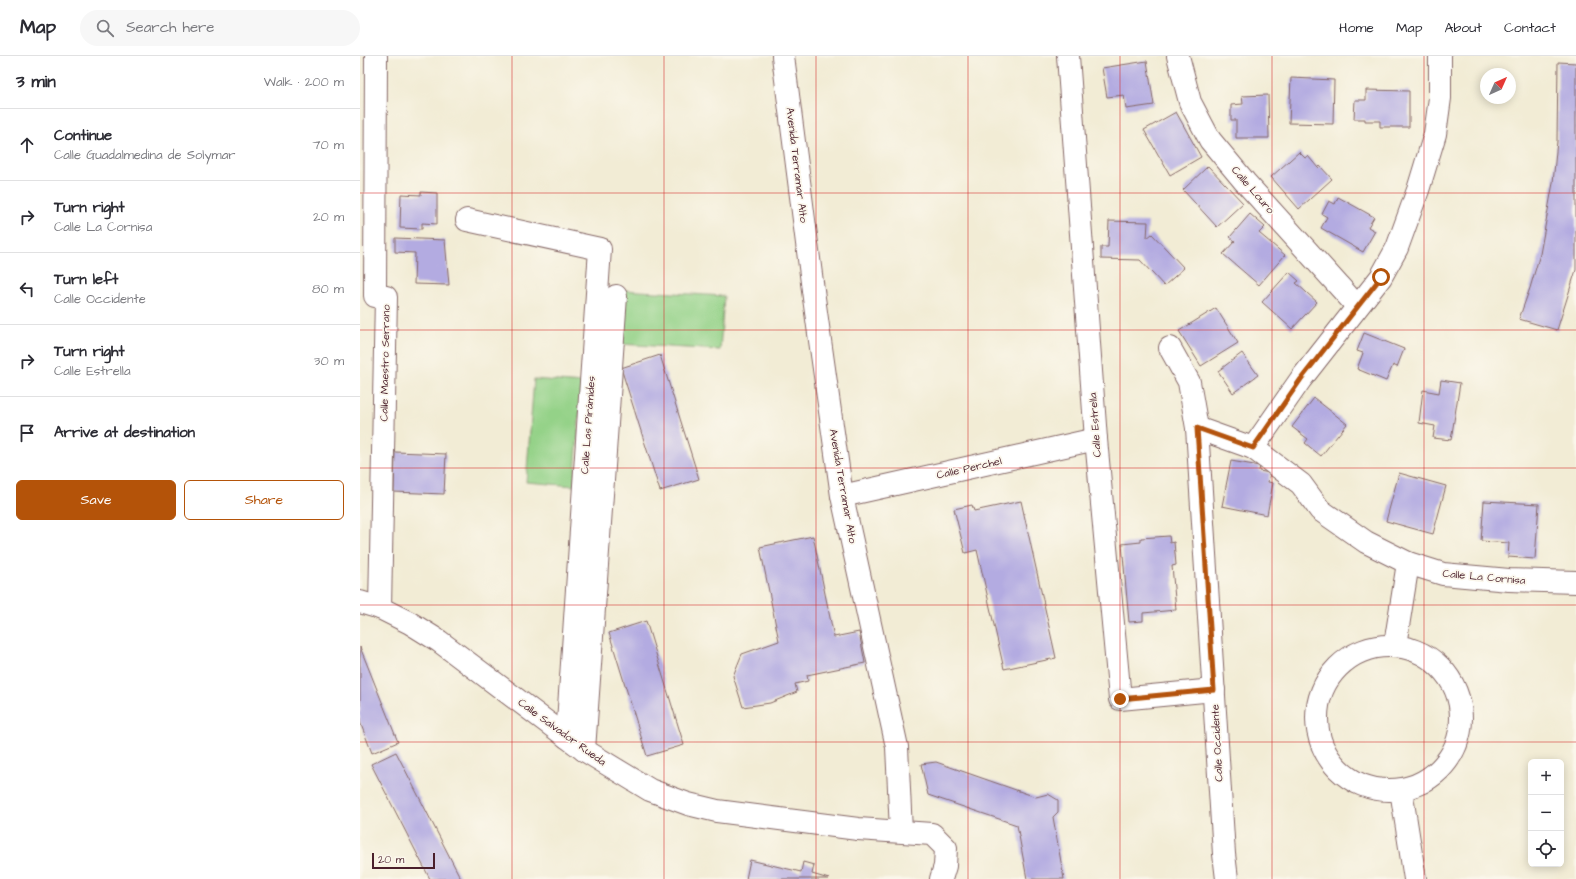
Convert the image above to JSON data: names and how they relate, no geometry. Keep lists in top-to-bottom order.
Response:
{
  "streets": {
    "street": [
      "Avenida Terramar Alto",
      "Calle Louro",
      "Calle Maestro Serrano",
      "Calle Las Pirámides",
      "Calle Estrella",
      "Calle Perchel",
      "Calle La Cornisa",
      "Calle Salvador Rueda",
      "Calle Occidente"
    ]
  },
  "crossings": [
    ["Avenida Terramar Alto", "Calle Perchel"],
    ["Avenida Terramar Alto", "Calle Salvador Rueda"],
    ["Calle Maestro Serrano", "Calle Salvador Rueda"],
    ["Calle Las Pirámides", "Calle Salvador Rueda"],
    ["Calle Estrella", "Calle Perchel"],
    ["Calle Estrella", "Calle Occidente"],
    ["Calle La Cornisa", "Calle Occidente"]
  ],
  "scale_bar": "20 m",
  "north": "top right",
  "page": {
    "header": "Map",
    "search": "Search here",
    "nav": [
      "Home",
      "Map",
      "About",
      "Contact"
    ],
    "heading": ["3 min", "Walk · 200 m"],
    "list": [
      ["Continue", "Calle Guadalmedina de Solymar", "70 m"],
      ["Turn right", "Calle La Cornisa", "20 m"],
      ["Turn left", "Calle Occidente", "80 m"],
      ["Turn right", "Calle Estrella", "30 m"],
      "Arrive at destination"
    ],
    "buttons": ["Save", "Share"],
    "map_buttons": ["+", "−"],
    "scale": "20 m"
  }
}
